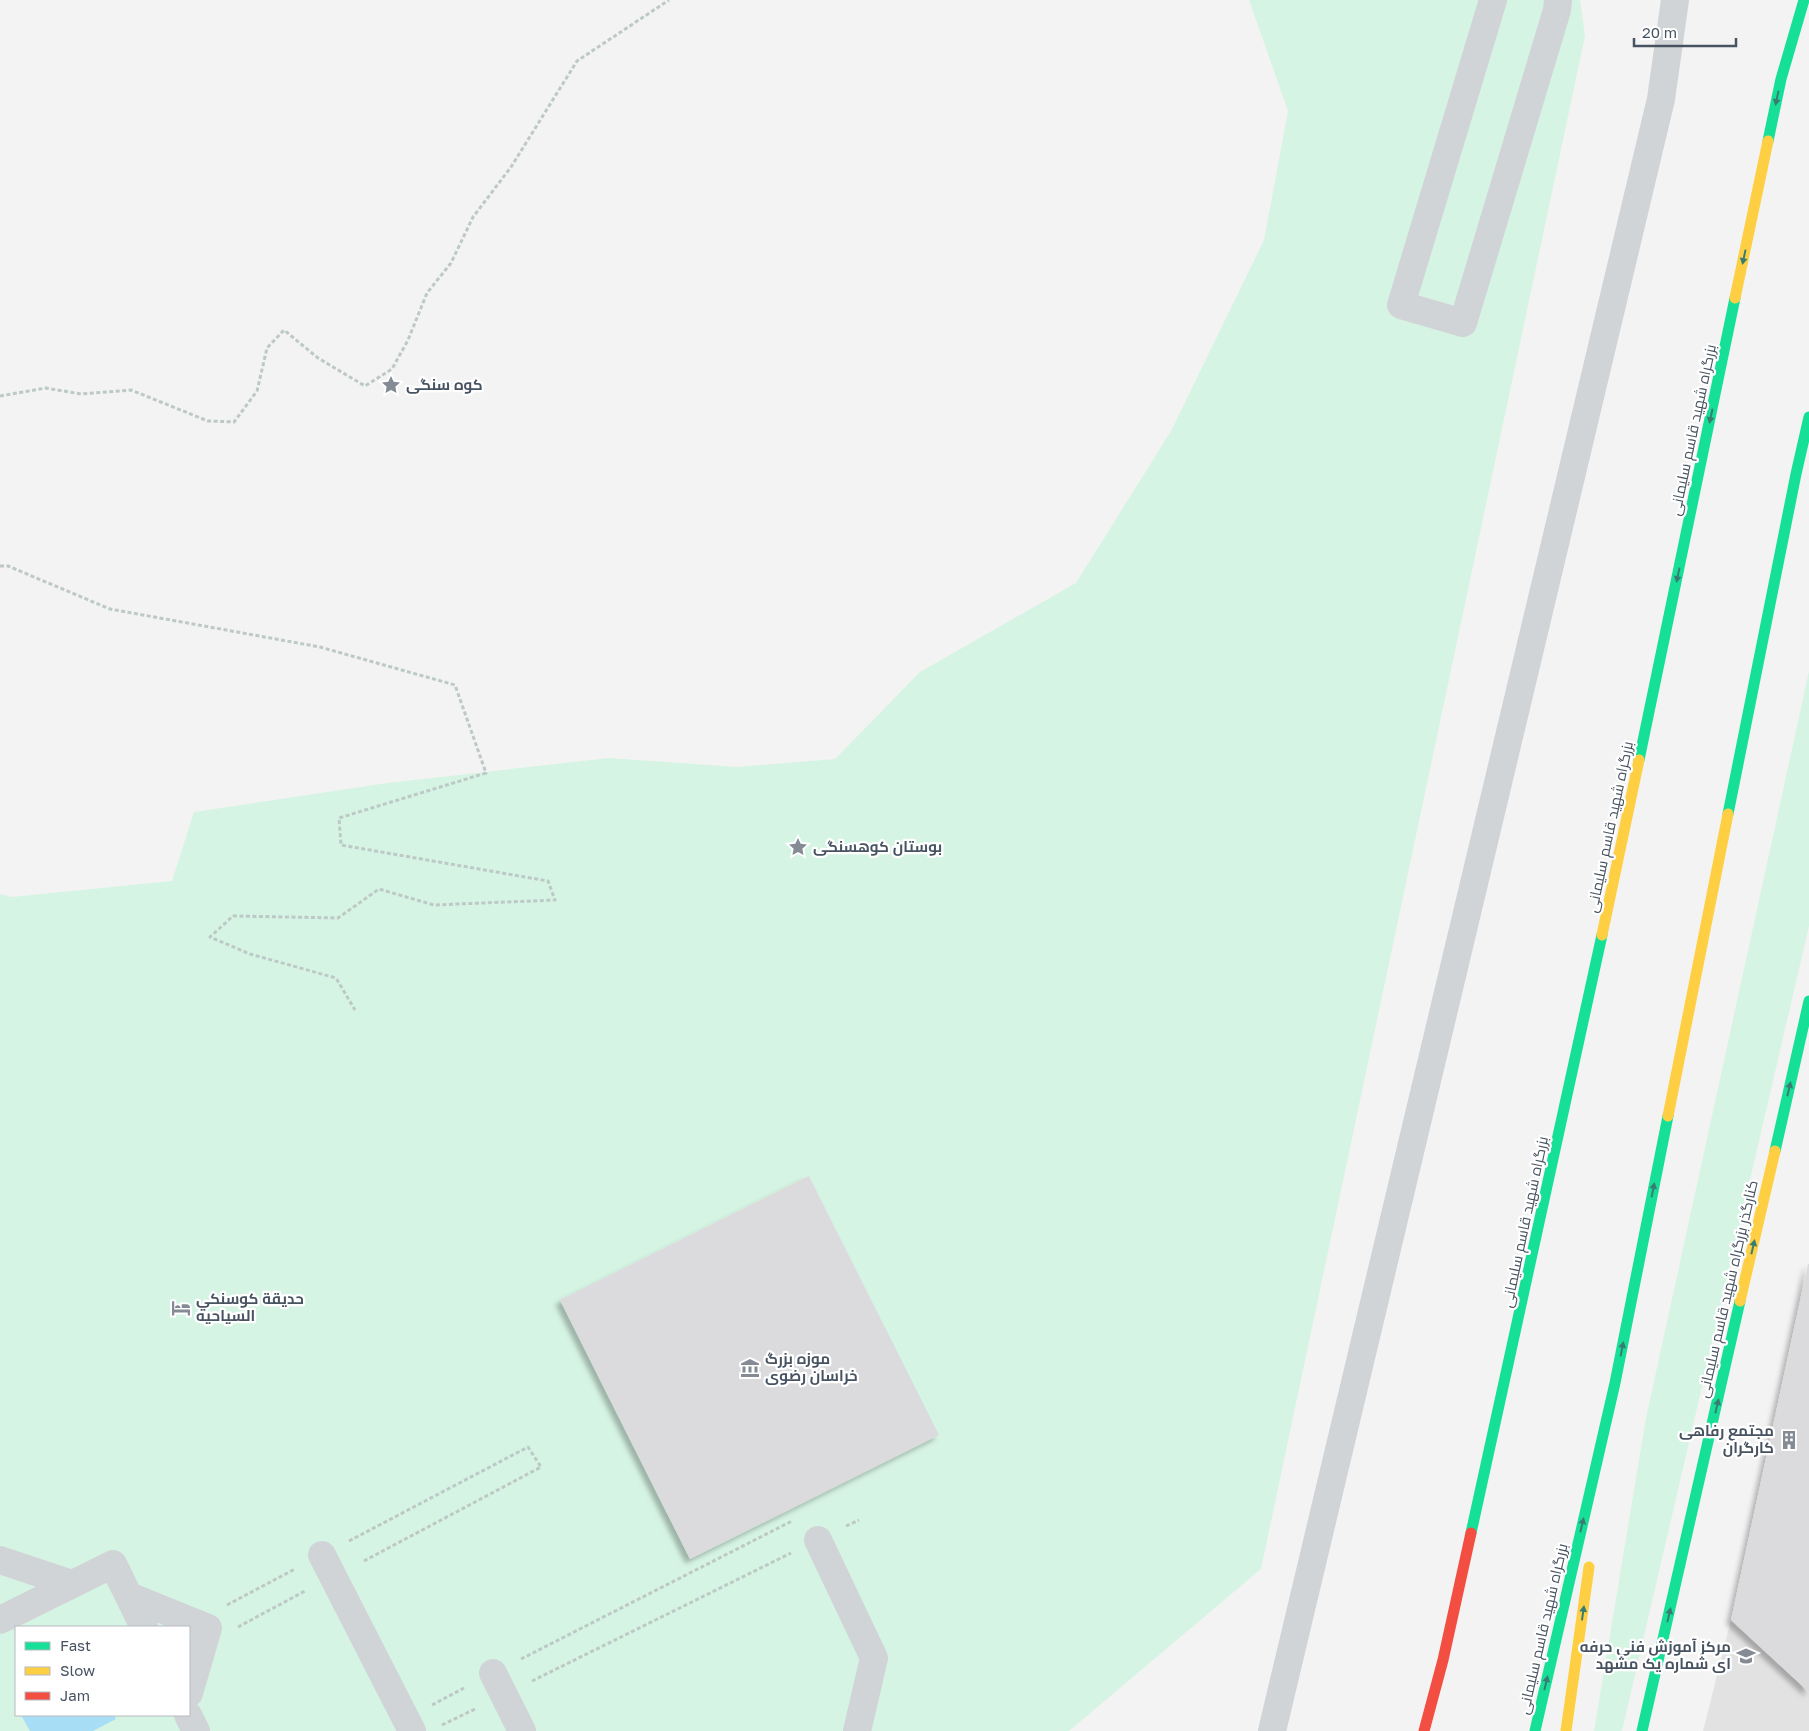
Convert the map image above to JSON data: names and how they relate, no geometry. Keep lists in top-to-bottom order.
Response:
{
  "streets": {
    "main road": ["بزرگراه شهید قاسم سلیمانی", "کنارگذر بزرگراه شهید قاسم سلیمانی"]
  },
  "places": {
    "place": ["کوه سنگی", "بوستان کوهسنگی"],
    "hotel": ["حديقة كوسنكي السياحيه"],
    "museum": ["موزه بزرگ خراسان رضوی"],
    "building": ["مجتمع رفاهی کارگران"],
    "school or university": ["مرکز آموزش فنی حرفه ای شماره یک مشهد"]
  },
  "legend": ["Fast", "Slow", "Jam"],
  "scale_bar": "20 m"
}
